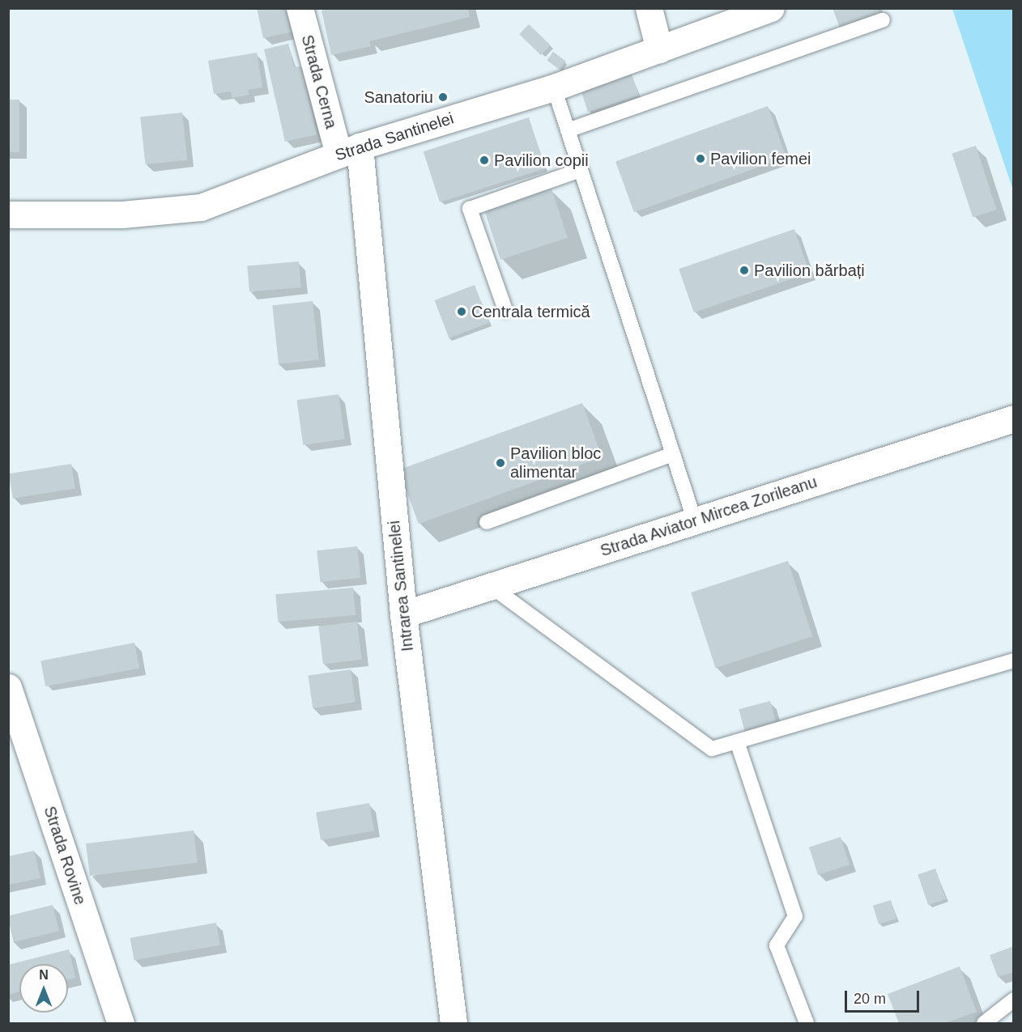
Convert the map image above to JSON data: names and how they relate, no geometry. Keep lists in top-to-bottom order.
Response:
{
  "streets": {
    "street": [
      "Strada Cerna",
      "Strada Santinelei",
      "Strada Aviator Mircea Zorileanu",
      "Intrarea Santinelei",
      "Strada Rovine"
    ]
  },
  "crossings": [
    ["Strada Cerna", "Strada Santinelei"],
    ["Strada Cerna", "Intrarea Santinelei"],
    ["Strada Santinelei", "Intrarea Santinelei"],
    ["Strada Aviator Mircea Zorileanu", "Intrarea Santinelei"]
  ],
  "places": [
    "Sanatoriu",
    "Pavilion femei",
    "Pavilion copii",
    "Pavilion bărbați",
    "Centrala termică",
    "Pavilion bloc alimentar"
  ],
  "scale_bar": "20 m",
  "north": "top"
}
